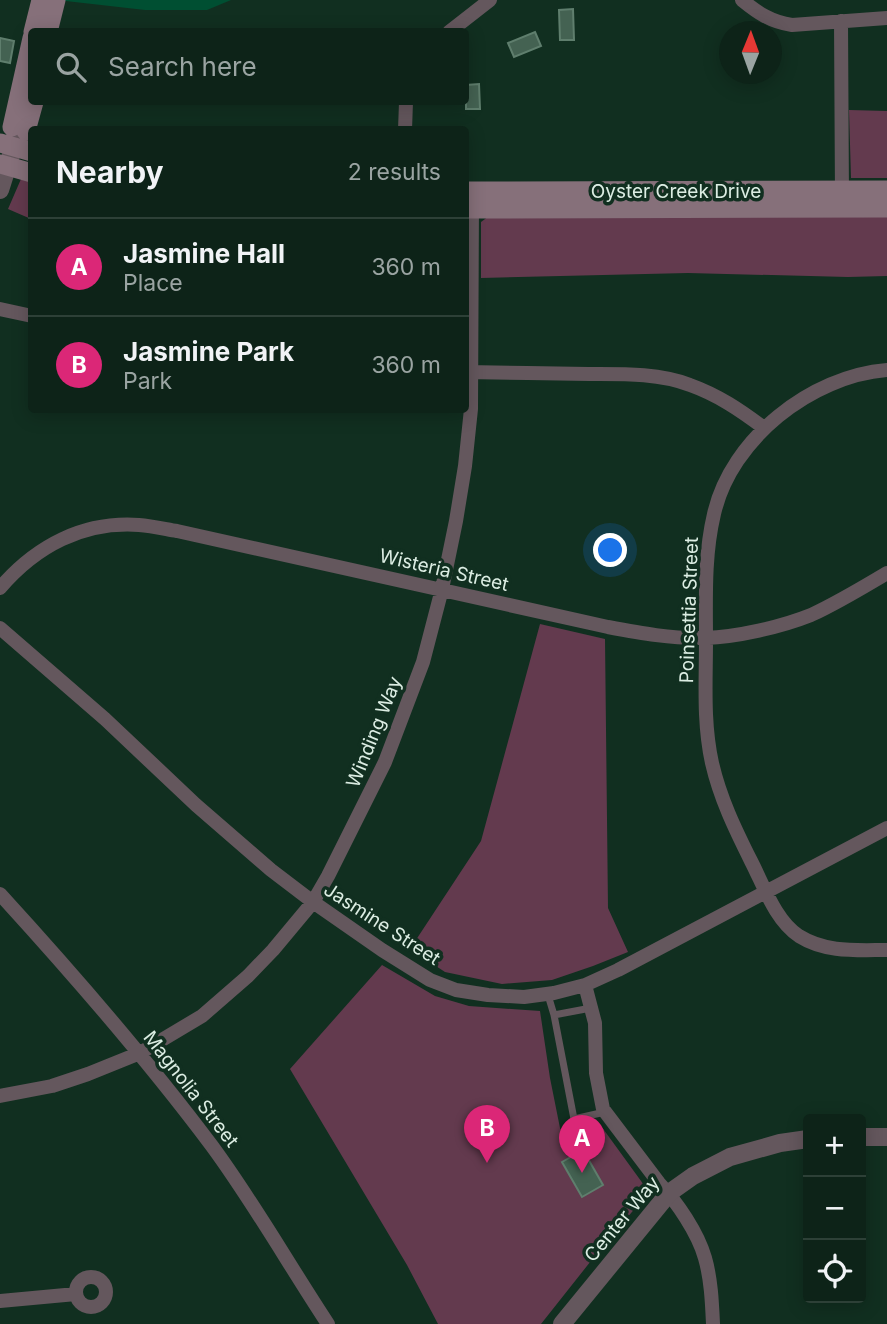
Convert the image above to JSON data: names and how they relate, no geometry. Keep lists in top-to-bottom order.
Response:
{
  "streets": {
    "main road": ["Oyster Creek Drive"],
    "street": [
      "Wisteria Street",
      "Poinsettia Street",
      "Winding Way",
      "Jasmine Street",
      "Magnolia Street",
      "Center Way"
    ]
  },
  "crossings": [
    ["Wisteria Street", "Poinsettia Street"],
    ["Wisteria Street", "Winding Way"],
    ["Poinsettia Street", "Jasmine Street"],
    ["Winding Way", "Jasmine Street"],
    ["Winding Way", "Magnolia Street"]
  ],
  "north": "top",
  "page": {
    "search": "Search here",
    "heading": ["Nearby", "2 results"],
    "list": [
      {
        "mark": "A",
        "name": "Jasmine Hall",
        "note": "Place",
        "value": "360 m"
      },
      {
        "mark": "B",
        "name": "Jasmine Park",
        "note": "Park",
        "value": "360 m"
      }
    ],
    "pins": ["B", "A"],
    "map_buttons": ["+", "−"]
  }
}
